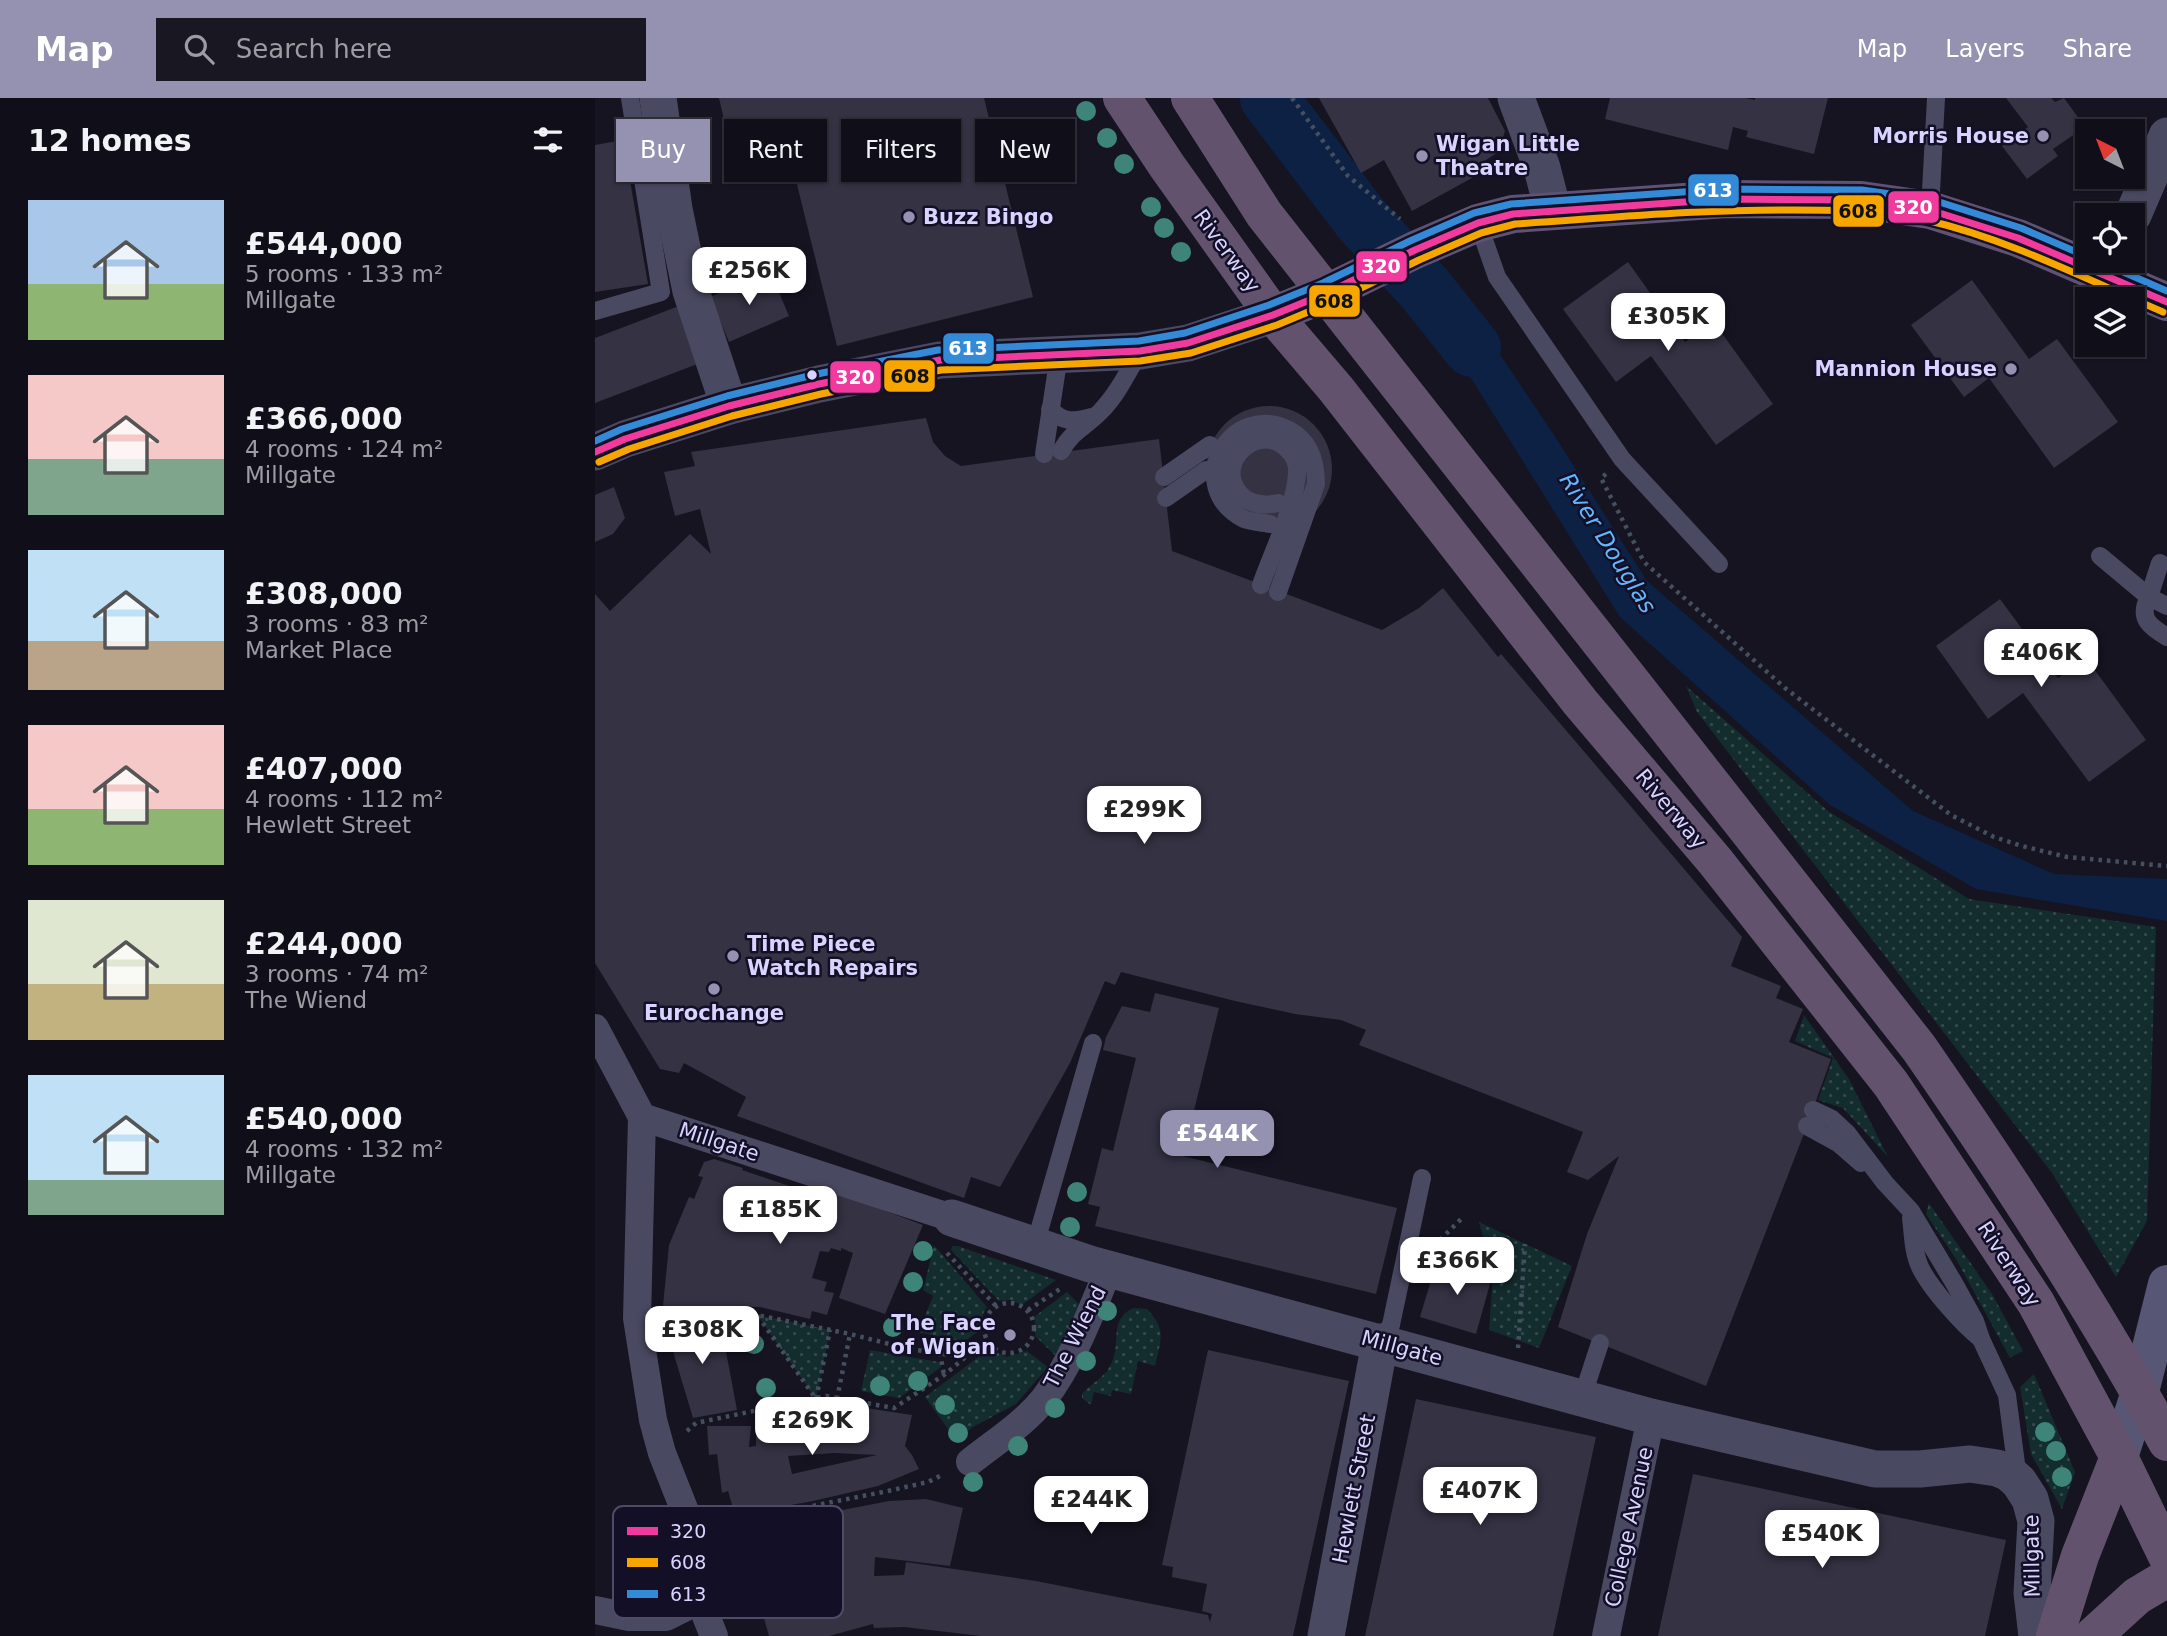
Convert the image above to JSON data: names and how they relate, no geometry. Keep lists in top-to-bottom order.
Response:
{
  "streets": {
    "highway": ["Riverway"],
    "street": [
      "Millgate",
      "The Wiend",
      "Hewlett Street",
      "College Avenue"
    ]
  },
  "crossings": [
    ["Millgate", "The Wiend"],
    ["Millgate", "Hewlett Street"],
    ["Millgate", "College Avenue"]
  ],
  "water": ["River Douglas"],
  "places": [
    "Morris House",
    "Wigan Little Theatre",
    "Buzz Bingo",
    "Mannion House",
    "Time Piece Watch Repairs",
    "Eurochange",
    "The Face of Wigan"
  ],
  "lines": ["transit line 613", "transit line 320", "transit line 608"],
  "legend": ["320", "608", "613"],
  "north": "top left",
  "page": {
    "header": "Map",
    "search": "Search here",
    "nav": ["Map", "Layers", "Share"],
    "heading": "12 homes",
    "chip": [
      "Buy",
      "Rent",
      "Filters",
      "New"
    ],
    "list": [
      {
        "name": "£544,000",
        "note": "5 rooms · 133 m² · Millgate"
      },
      {
        "name": "£366,000",
        "note": "4 rooms · 124 m² · Millgate"
      },
      {
        "name": "£308,000",
        "note": "3 rooms · 83 m² · Market Place"
      },
      {
        "name": "£407,000",
        "note": "4 rooms · 112 m² · Hewlett Street"
      },
      {
        "name": "£244,000",
        "note": "3 rooms · 74 m² · The Wiend"
      },
      {
        "name": "£540,000",
        "note": "4 rooms · 132 m² · Millgate"
      }
    ],
    "price": [
      "£256K",
      "£305K",
      "£406K",
      "£299K",
      "£544K",
      "£185K",
      "£366K",
      "£308K",
      "£269K",
      "£407K",
      "£244K",
      "£540K"
    ]
  }
}
